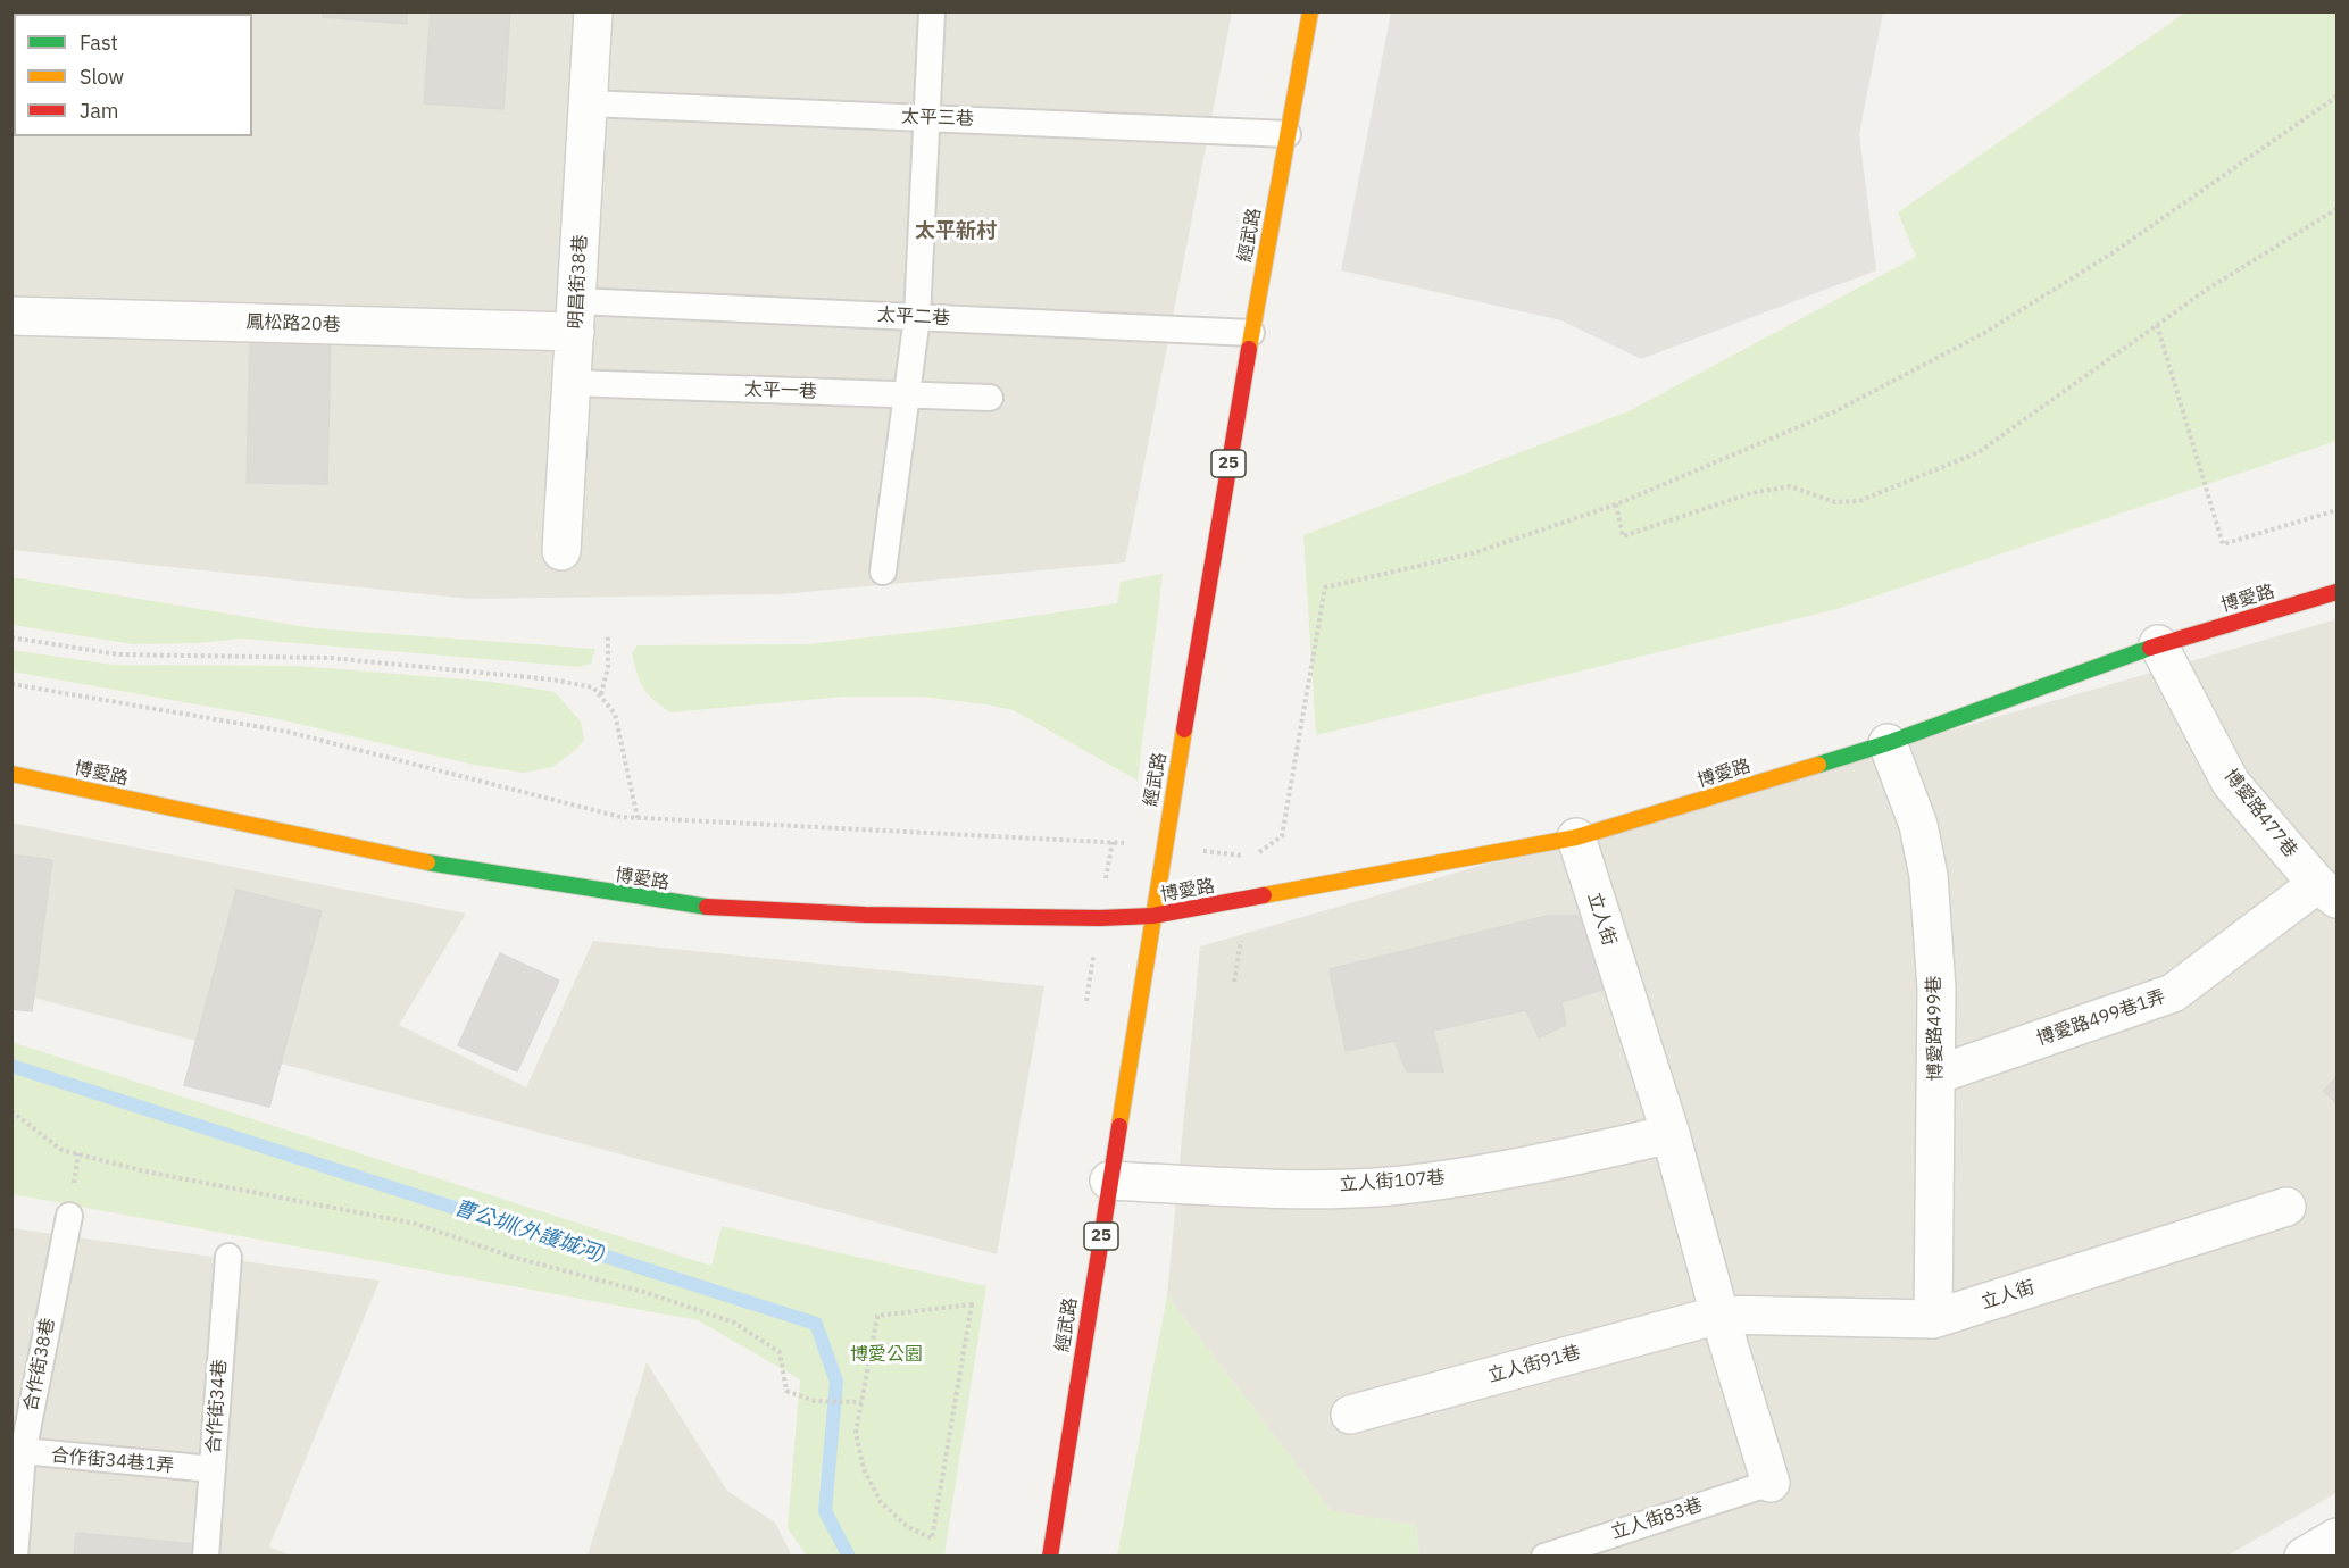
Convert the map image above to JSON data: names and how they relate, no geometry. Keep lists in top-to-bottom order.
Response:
{
  "streets": {
    "street": [
      "經武路",
      "明昌街38巷",
      "鳳松路20巷",
      "25",
      "博愛路",
      "博愛路477巷",
      "立人街",
      "博愛路499巷1弄",
      "博愛路499巷",
      "立人街107巷",
      "立人街91巷"
    ],
    "lane": [
      "太平三巷",
      "太平二巷",
      "太平一巷",
      "合作街38巷",
      "合作街34巷",
      "合作街34巷1弄",
      "立人街83巷"
    ]
  },
  "crossings": [
    ["太平三巷", "經武路"],
    ["太平三巷", "明昌街38巷"],
    ["經武路", "太平二巷"],
    ["經武路", "博愛路"],
    ["經武路", "立人街107巷"],
    ["明昌街38巷", "太平二巷"],
    ["明昌街38巷", "鳳松路20巷"],
    ["明昌街38巷", "太平一巷"],
    ["太平二巷", "鳳松路20巷"],
    ["博愛路", "博愛路477巷"],
    ["博愛路", "立人街"],
    ["博愛路", "博愛路499巷"],
    ["博愛路477巷", "博愛路499巷1弄"],
    ["立人街", "博愛路499巷"],
    ["立人街", "立人街107巷"],
    ["立人街", "立人街91巷"],
    ["立人街", "立人街83巷"],
    ["博愛路499巷1弄", "博愛路499巷"],
    ["合作街38巷", "合作街34巷1弄"],
    ["合作街34巷", "合作街34巷1弄"]
  ],
  "districts": ["太平新村"],
  "water": ["曹公圳(外護城河)"],
  "parks": ["博愛公園"],
  "legend": ["Fast", "Slow", "Jam"]
}
